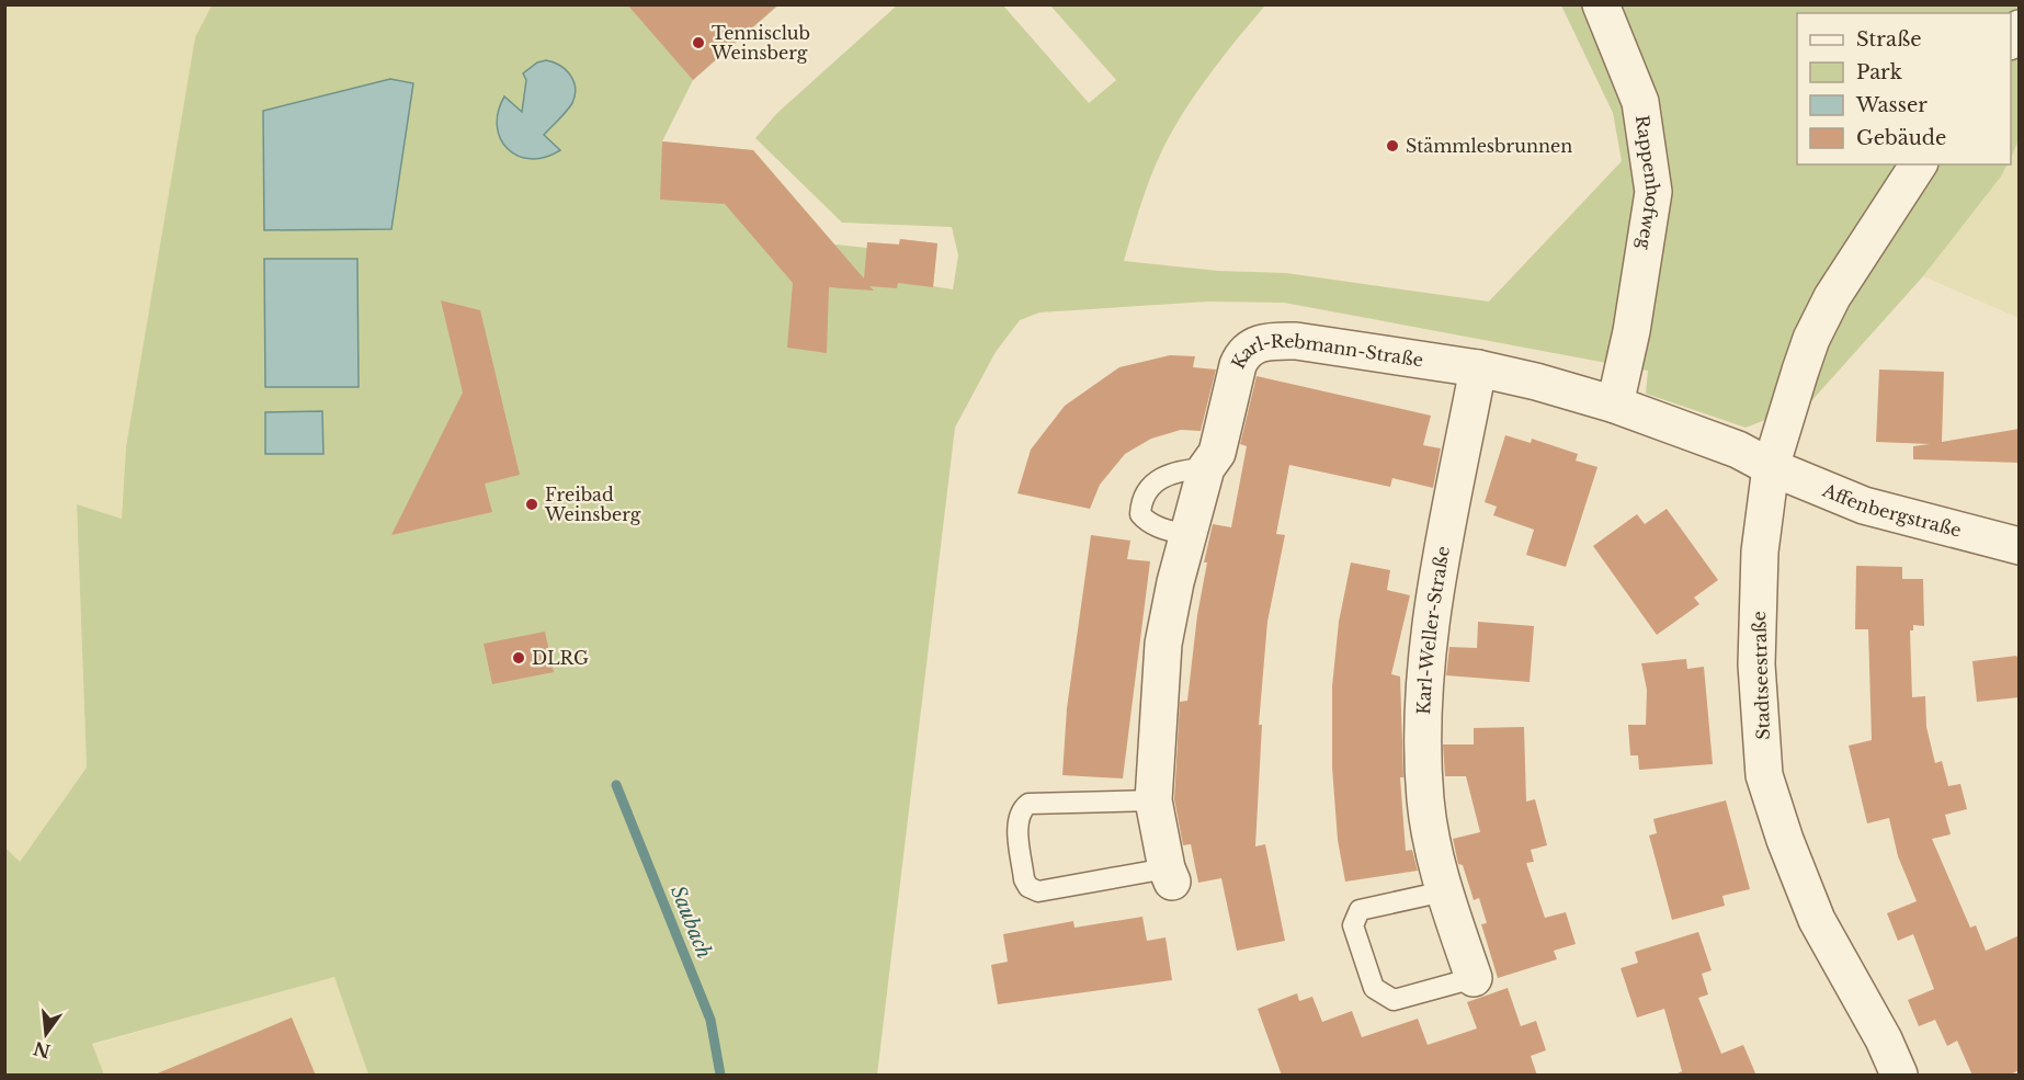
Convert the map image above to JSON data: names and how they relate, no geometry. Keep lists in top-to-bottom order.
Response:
{
  "streets": {
    "street": [
      "Rappenhofweg",
      "Karl-Rebmann-Straße",
      "Affenbergstraße",
      "Karl-Weller-Straße",
      "Stadtseestraße"
    ]
  },
  "crossings": [
    ["Rappenhofweg", "Karl-Rebmann-Straße"],
    ["Karl-Rebmann-Straße", "Affenbergstraße"],
    ["Karl-Rebmann-Straße", "Karl-Weller-Straße"],
    ["Karl-Rebmann-Straße", "Stadtseestraße"],
    ["Affenbergstraße", "Stadtseestraße"]
  ],
  "water": ["Saubach"],
  "places": [
    "Tennisclub Weinsberg",
    "Stämmlesbrunnen",
    "Freibad Weinsberg",
    "DLRG"
  ],
  "legend": [
    "Straße",
    "Park",
    "Wasser",
    "Gebäude"
  ],
  "north": "bottom"
}
